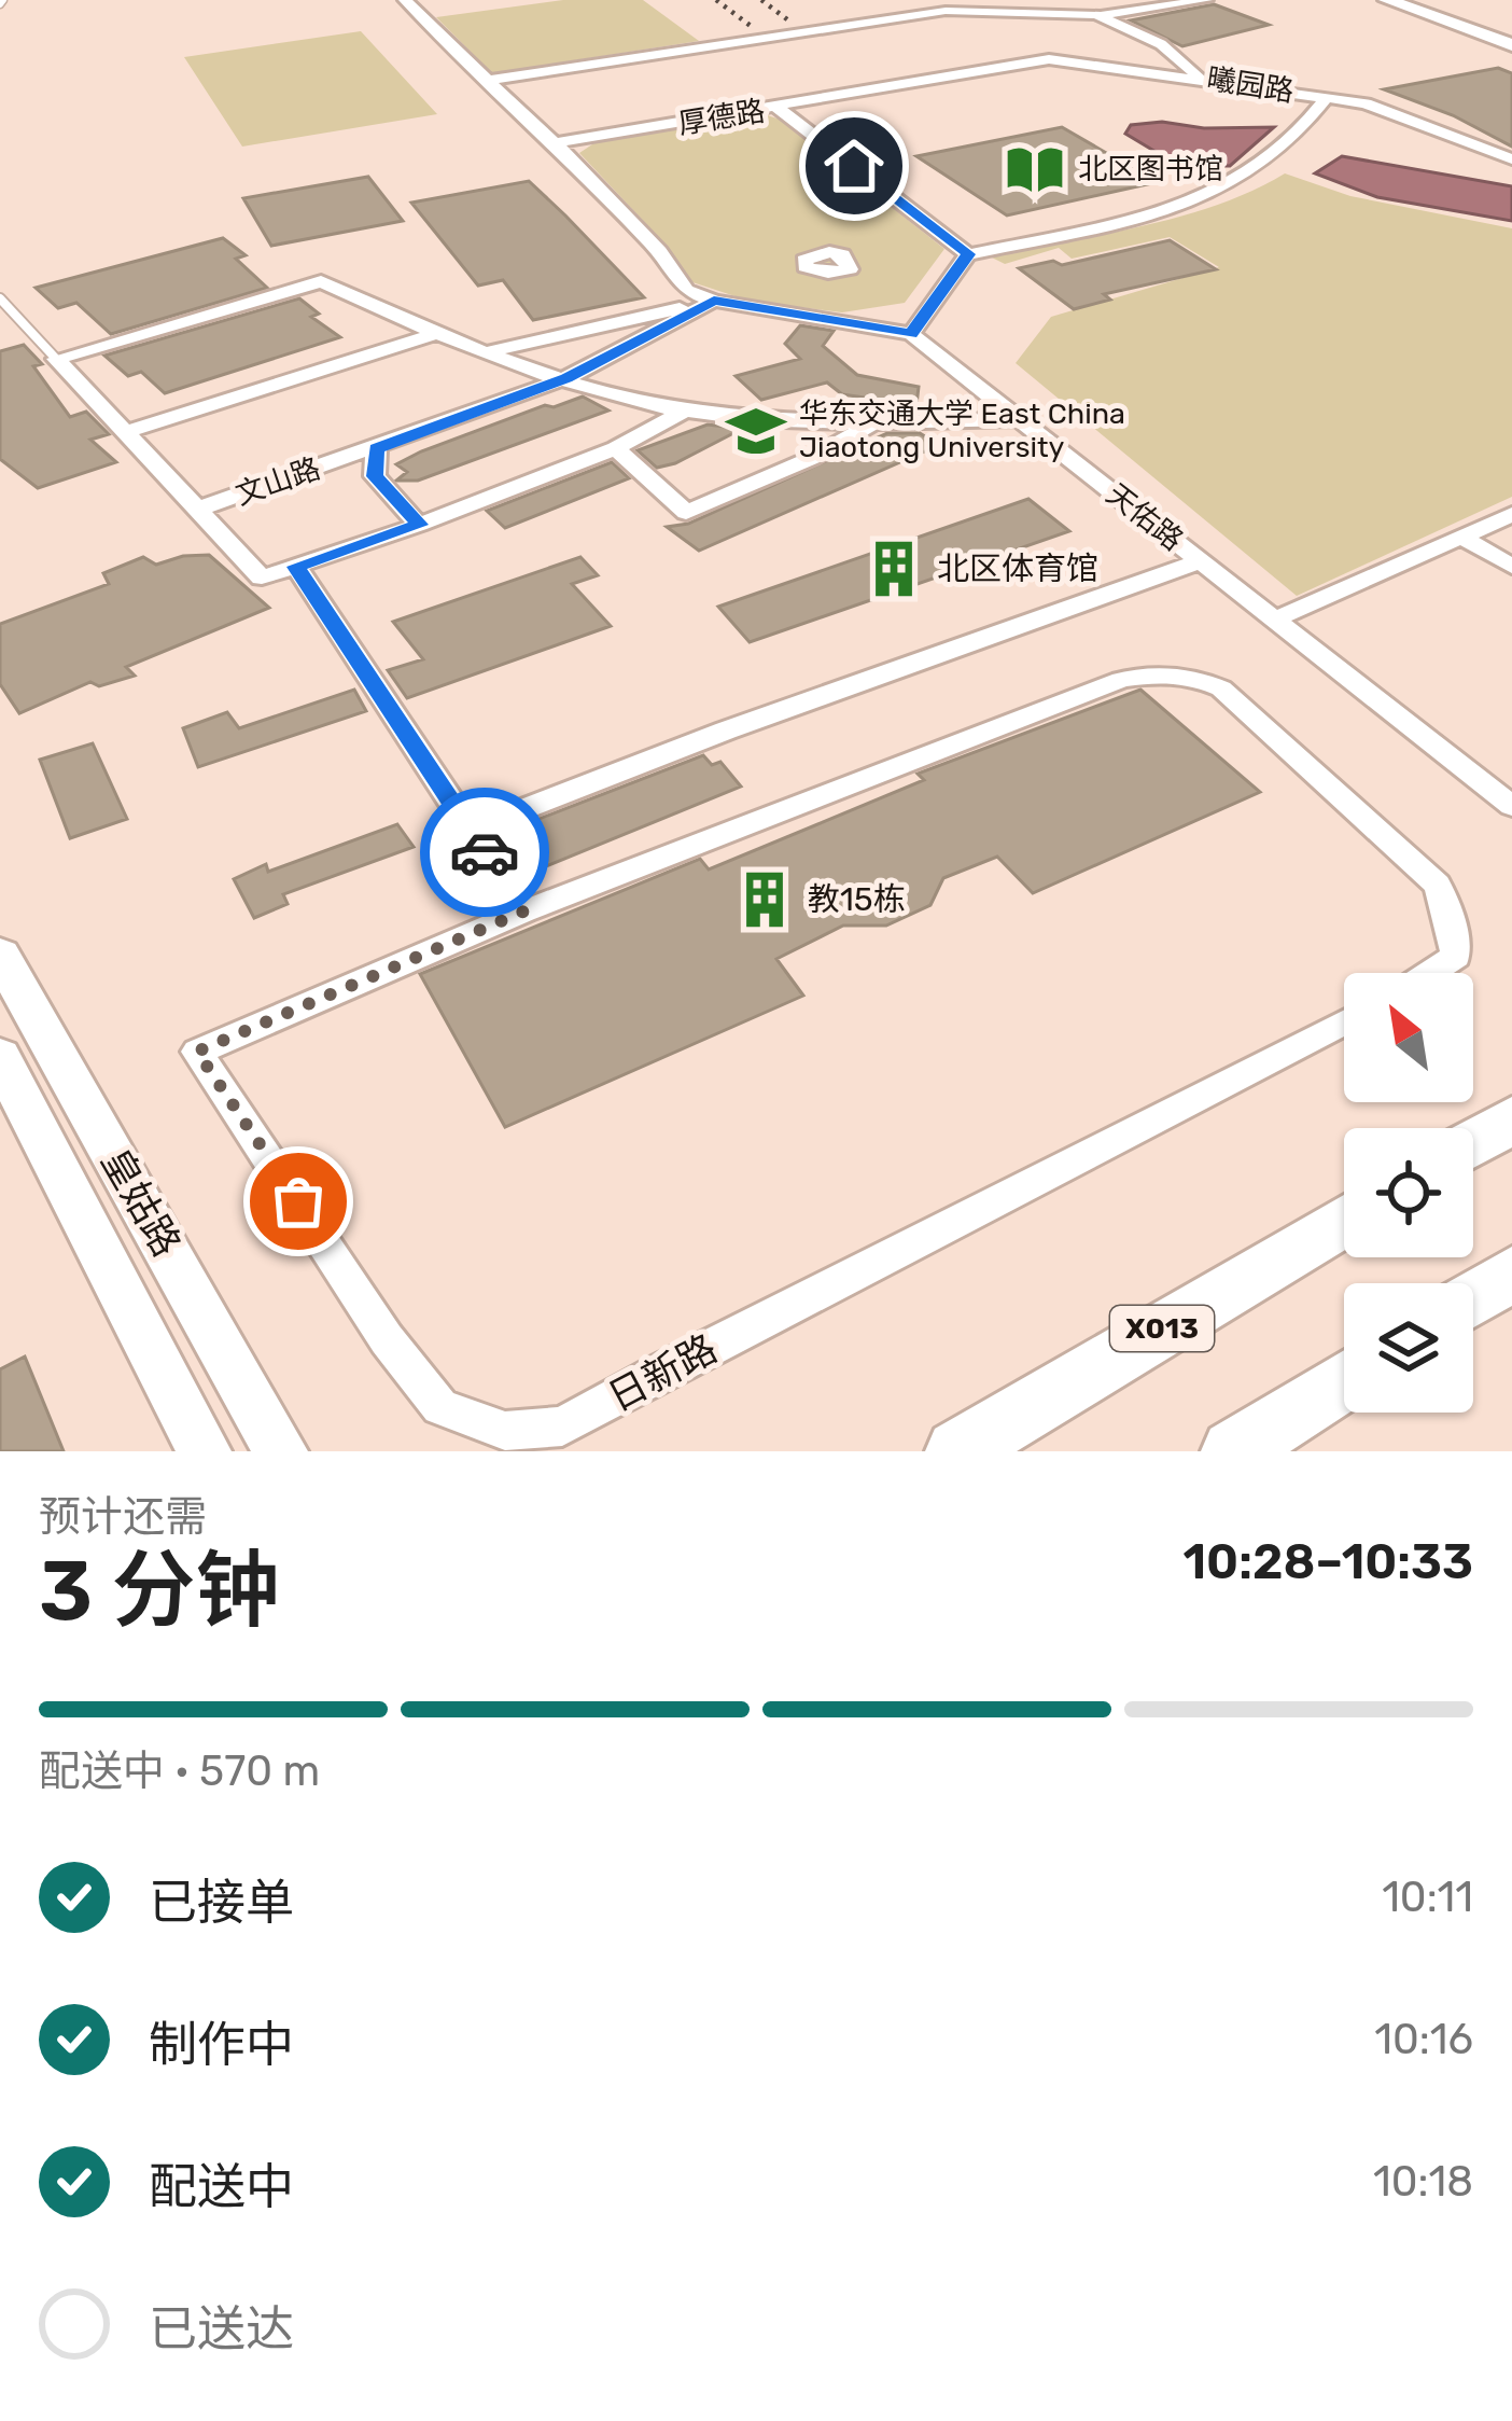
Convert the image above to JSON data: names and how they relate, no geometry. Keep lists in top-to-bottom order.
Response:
{
  "streets": {
    "main road": ["X013"],
    "street": [
      "曦园路",
      "厚德路",
      "文山路",
      "天佑路",
      "皇姑路",
      "日新路"
    ]
  },
  "crossings": [
    ["曦园路", "厚德路"],
    ["文山路", "天佑路"]
  ],
  "places": {
    "library": ["北区图书馆"],
    "school or university": ["华东交通大学 East China Jiaotong University"],
    "building": ["北区体育馆", "教15栋"]
  },
  "north": "top left",
  "page": {
    "heading": ["3 分钟", "预计还需", "10:28–10:33"],
    "bar": "配送中 · 570 m",
    "list": [
      ["已接单", "10:11"],
      ["制作中", "10:16"],
      ["配送中", "10:18"],
      "已送达"
    ]
  }
}
